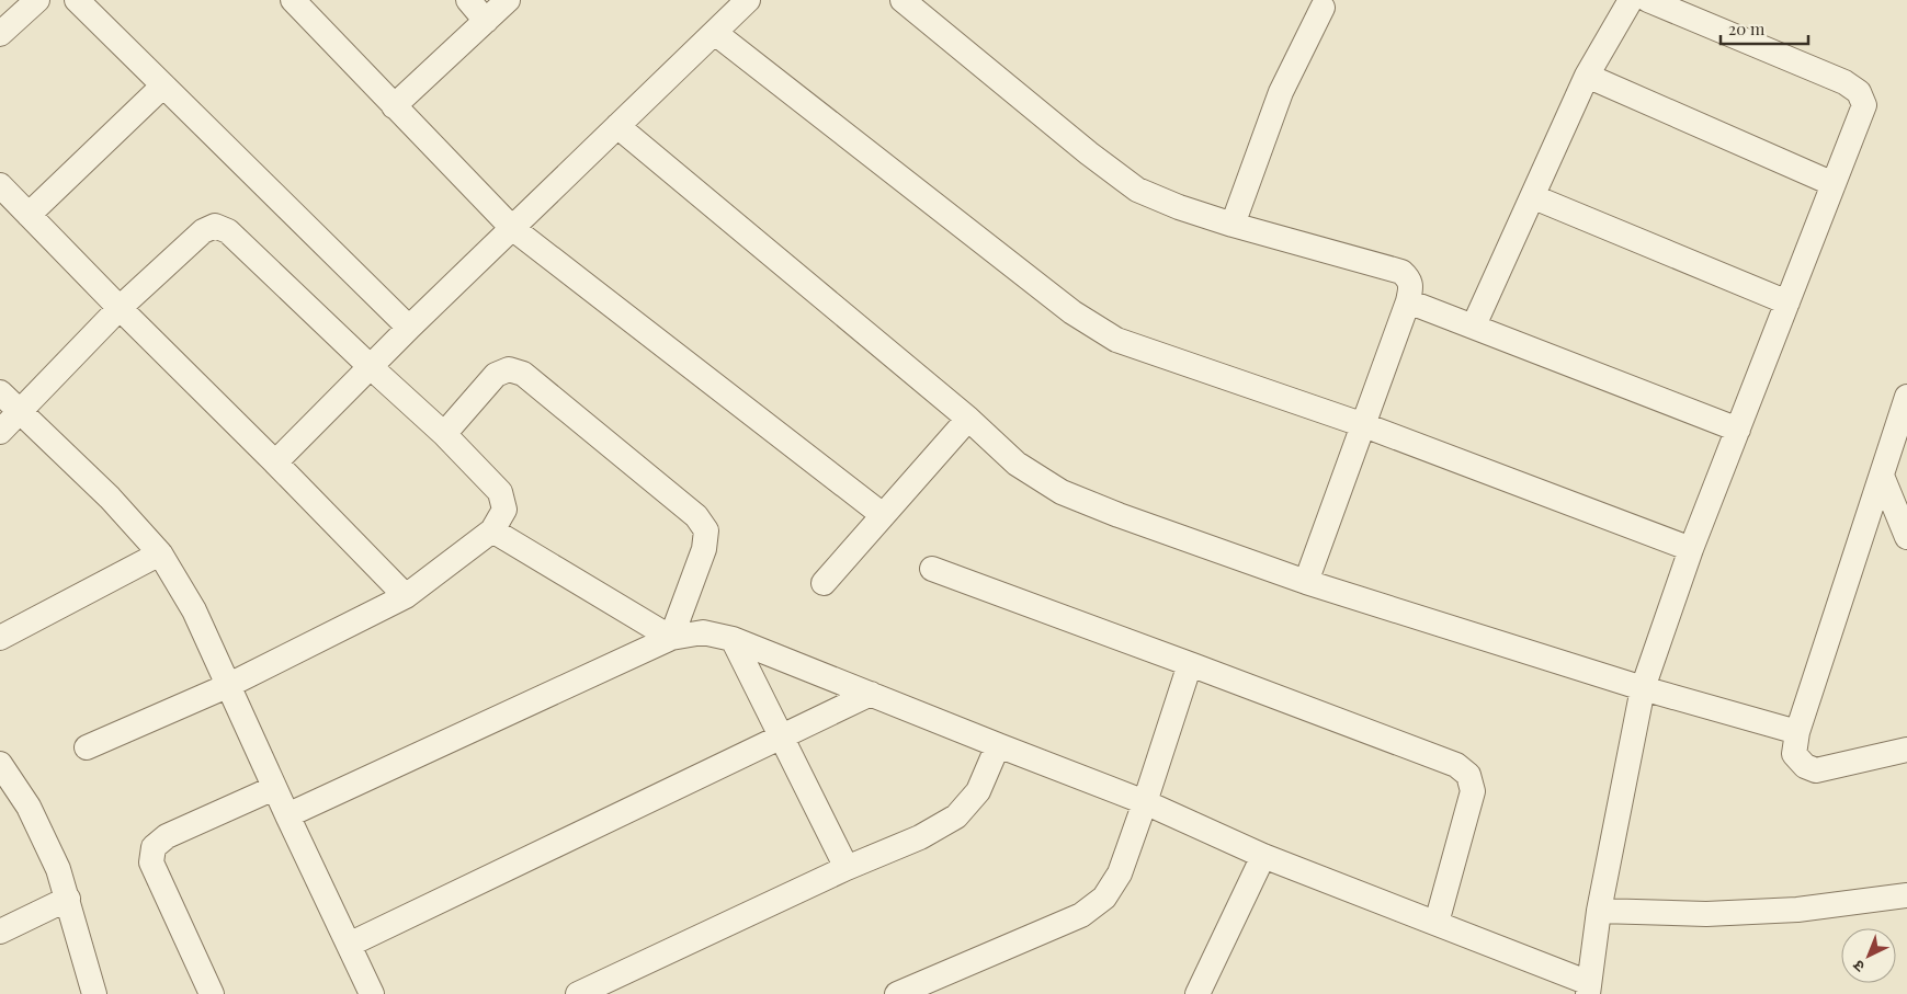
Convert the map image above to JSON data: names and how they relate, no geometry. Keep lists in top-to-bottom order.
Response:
{
  "scale_bar": "20 m",
  "north": "bottom left"
}
